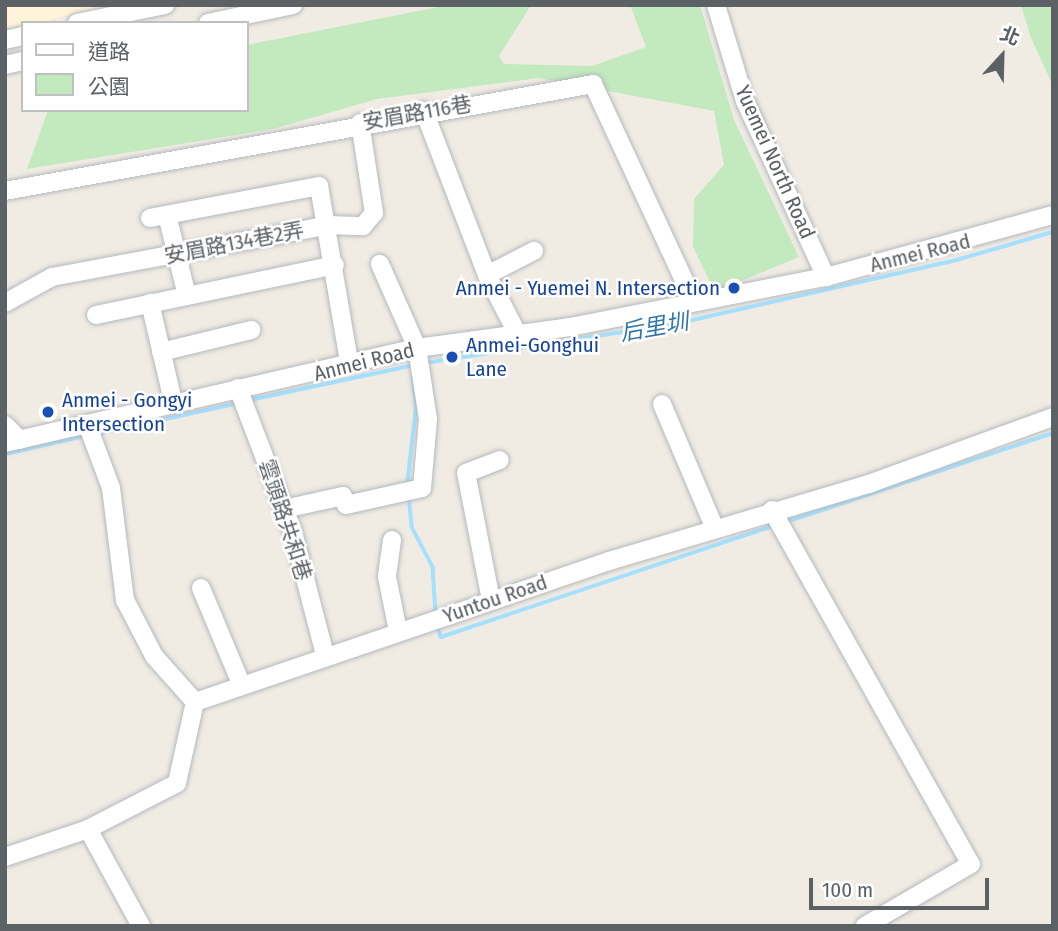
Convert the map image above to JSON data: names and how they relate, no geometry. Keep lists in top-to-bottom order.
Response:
{
  "streets": {
    "street": [
      "安眉路116巷",
      "Yuemei North Road",
      "安眉路134巷2弄",
      "Anmei Road",
      "雲頭路共和巷",
      "Yuntou Road"
    ]
  },
  "crossings": [
    ["安眉路116巷", "安眉路134巷2弄"],
    ["安眉路116巷", "Anmei Road"],
    ["Yuemei North Road", "Anmei Road"],
    ["Anmei Road", "雲頭路共和巷"],
    ["雲頭路共和巷", "Yuntou Road"]
  ],
  "water": ["后里圳"],
  "places": ["Anmei - Yuemei N. Intersection", "Anmei-Gonghui Lane", "Anmei - Gongyi Intersection"],
  "legend": ["道路", "公園"],
  "scale_bar": "100 m",
  "north": "top"
}
